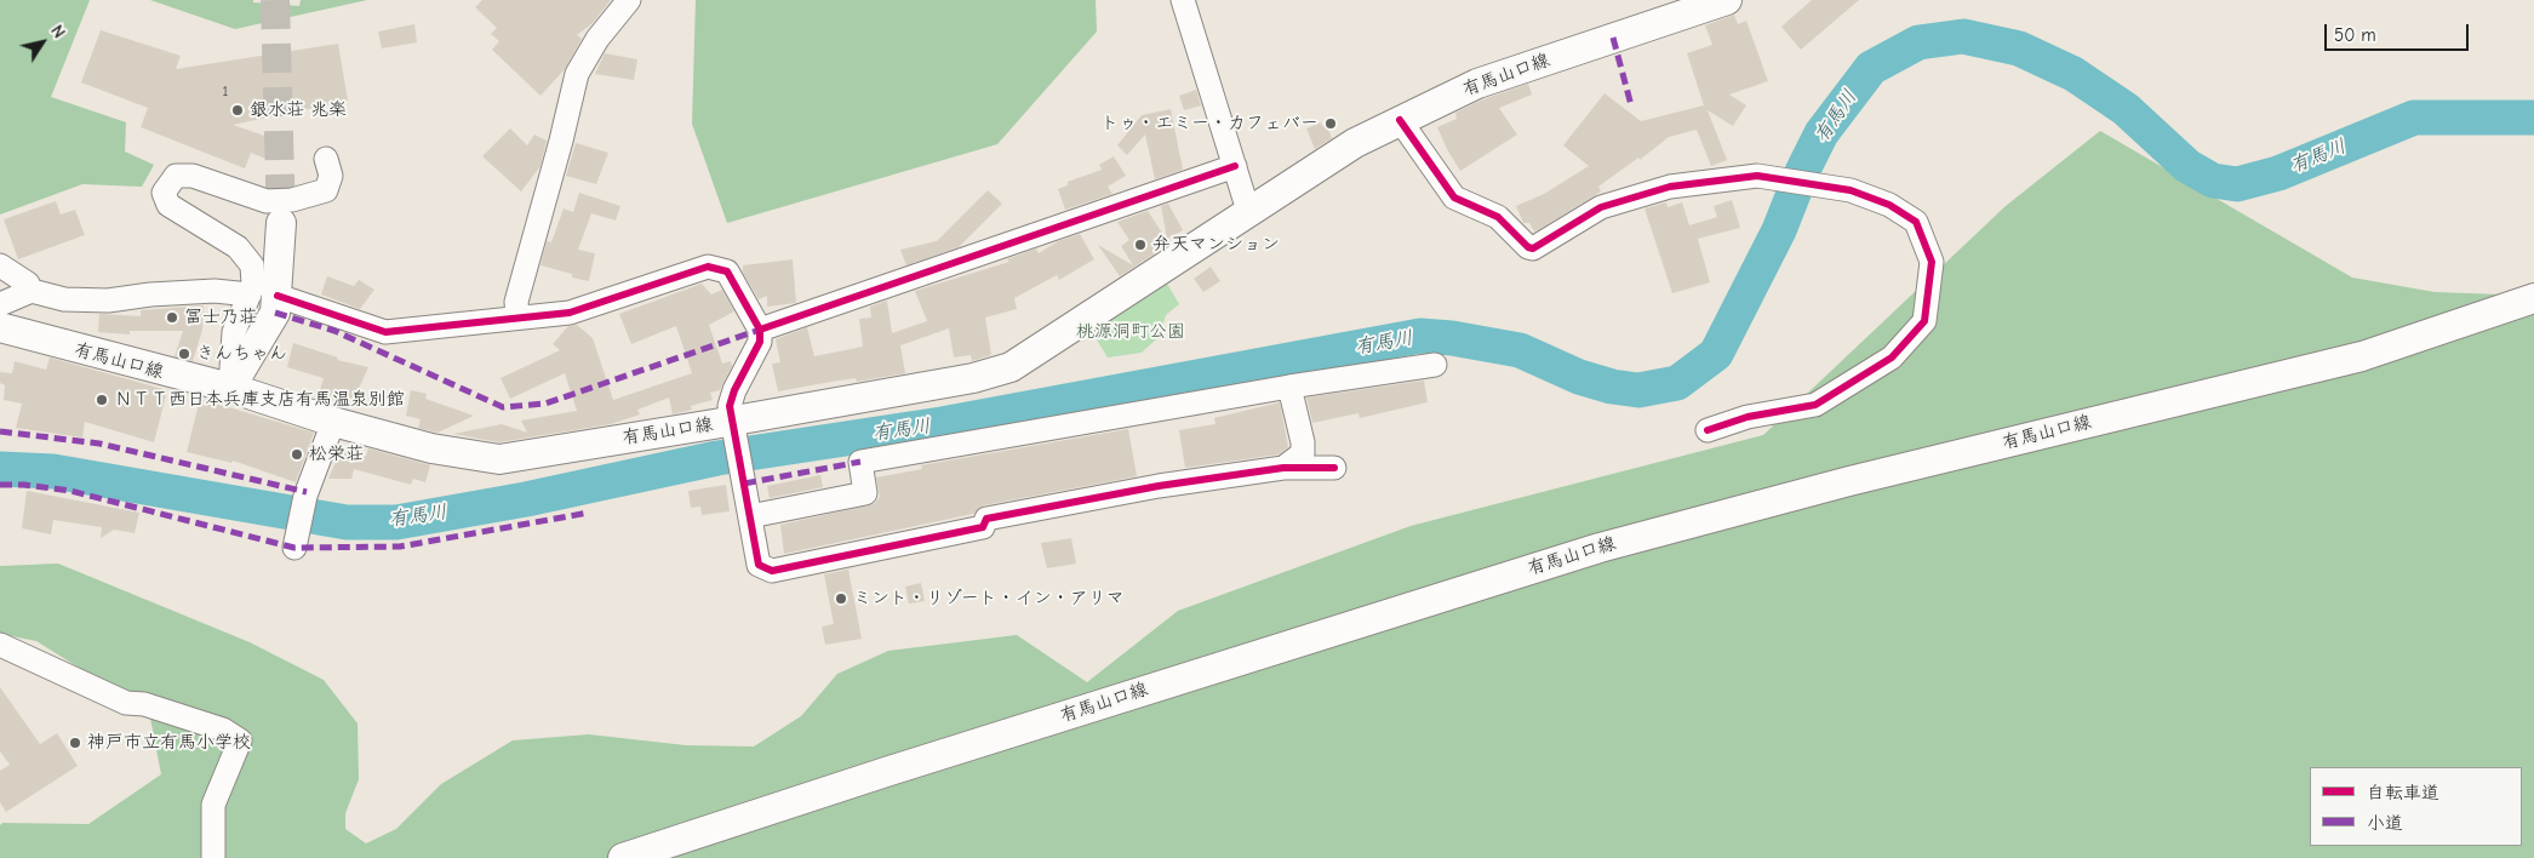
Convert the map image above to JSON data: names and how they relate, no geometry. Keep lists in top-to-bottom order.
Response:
{
  "streets": {
    "main road": ["有馬山口線"]
  },
  "water": ["有馬川"],
  "parks": ["桃源洞町公園"],
  "places": [
    "銀水荘 兆楽",
    "トゥ・エミー・カフェバー",
    "弁天マンション",
    "冨士乃荘",
    "きんちゃん",
    "ＮＴＴ西日本兵庫支店有馬温泉別館",
    "松栄荘",
    "ミント・リゾート・イン・アリマ",
    "神戸市立有馬小学校"
  ],
  "house_numbers": ["1"],
  "legend": ["自転車道", "小道"],
  "scale_bar": "50 m",
  "north": "top right"
}
